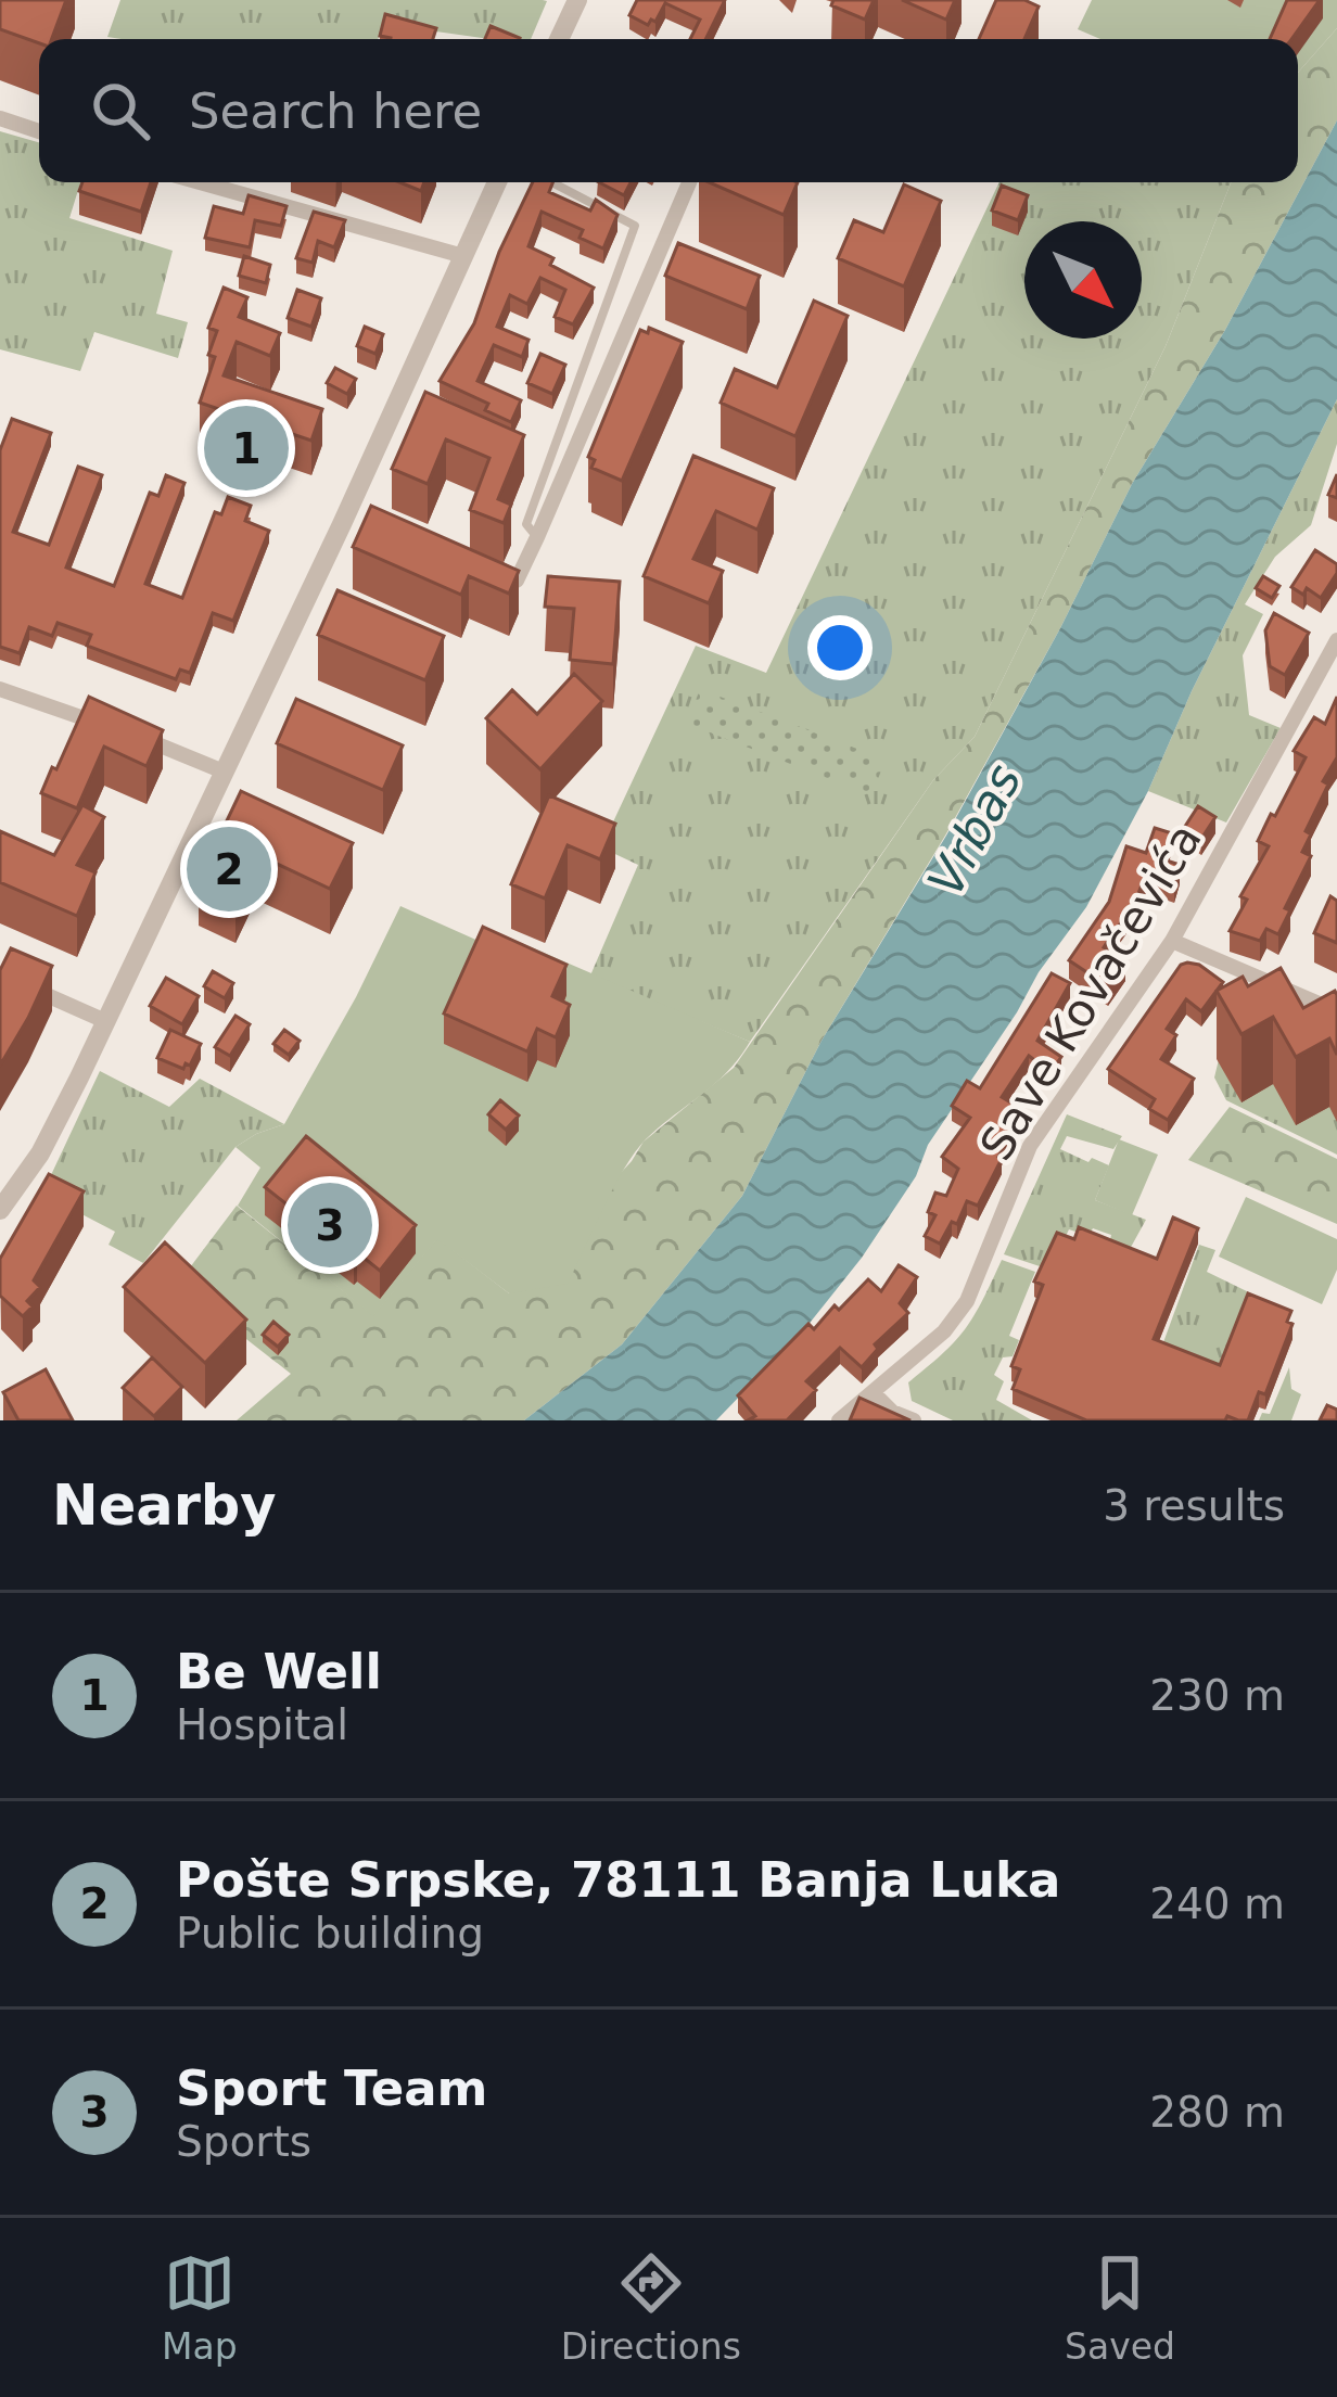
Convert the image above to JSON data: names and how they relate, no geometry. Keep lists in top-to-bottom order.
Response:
{
  "streets": {
    "street": ["Save Kovačevića"]
  },
  "water": ["Vrbas"],
  "north": "bottom right",
  "page": {
    "search": "Search here",
    "pins": ["1", "2", "3"],
    "heading": ["Nearby", "3 results"],
    "list": [
      {
        "mark": "1",
        "name": "Be Well",
        "note": "Hospital",
        "value": "230 m"
      },
      {
        "mark": "2",
        "name": "Pošte Srpske, 78111 Banja Luka",
        "note": "Public building",
        "value": "240 m"
      },
      {
        "mark": "3",
        "name": "Sport Team",
        "note": "Sports",
        "value": "280 m"
      }
    ],
    "nav": ["Map", "Directions", "Saved"]
  }
}
